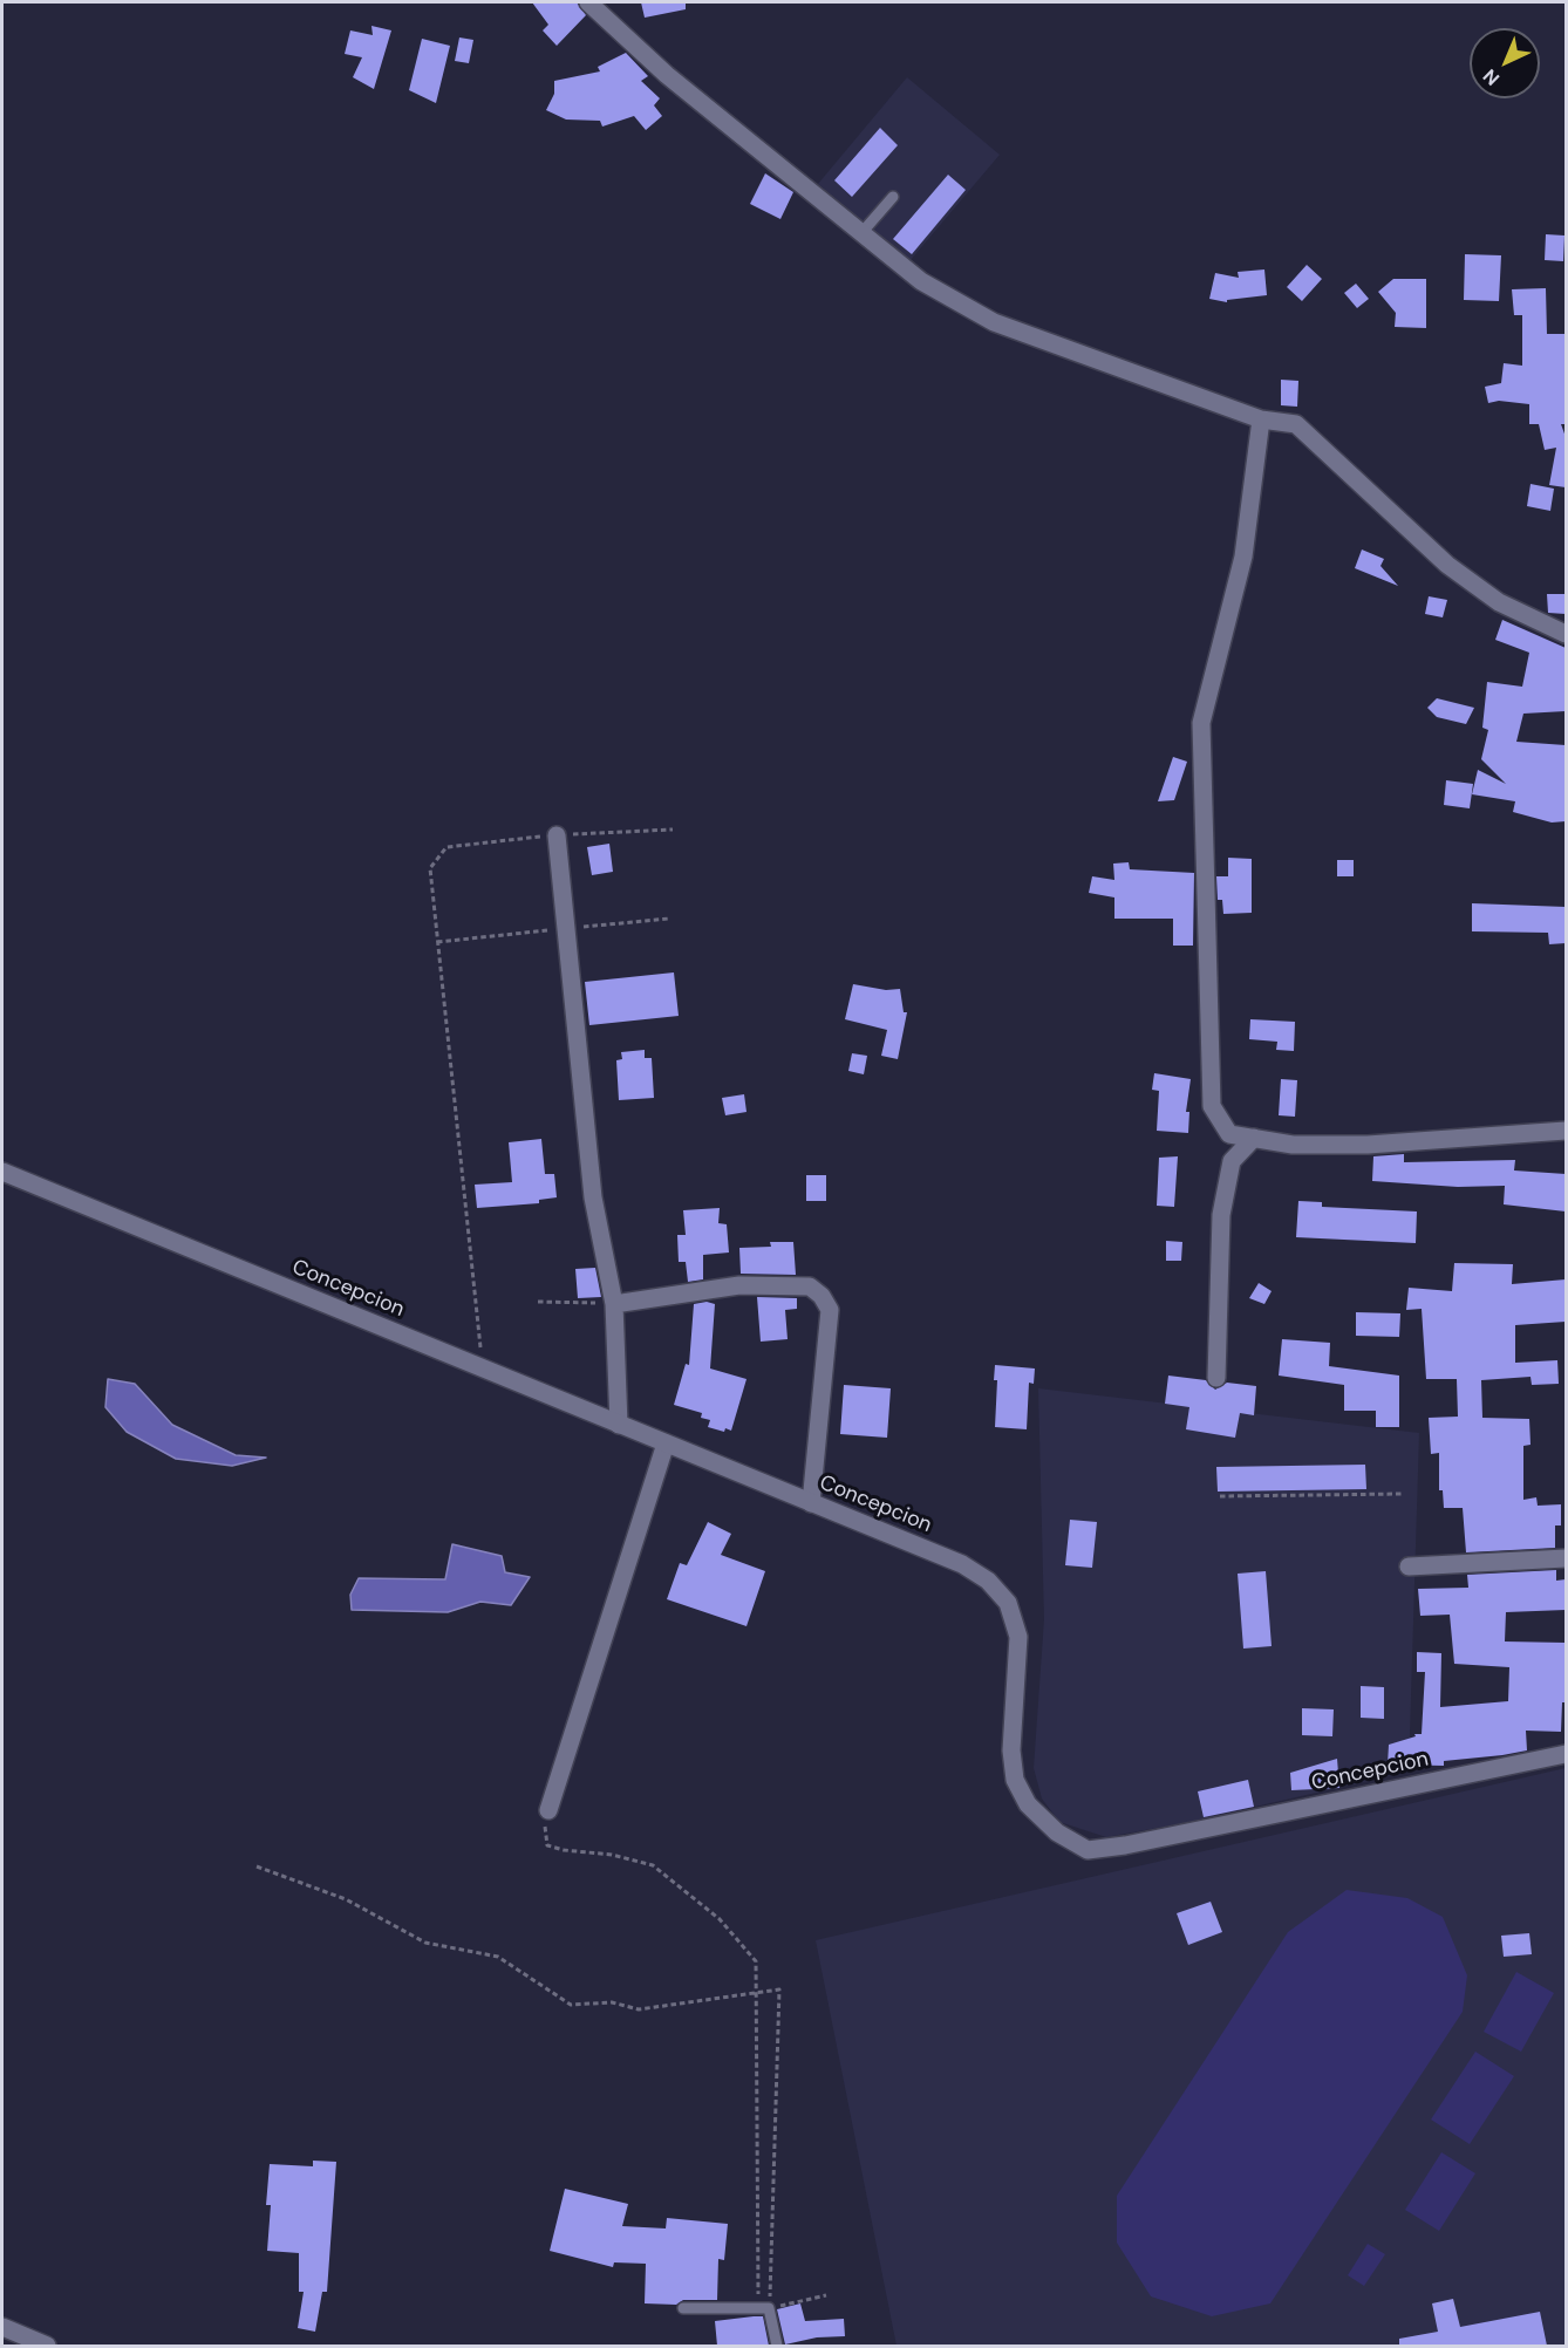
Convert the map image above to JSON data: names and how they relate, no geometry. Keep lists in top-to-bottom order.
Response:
{
  "streets": {
    "street": ["Concepcion"]
  },
  "north": "bottom left"
}
